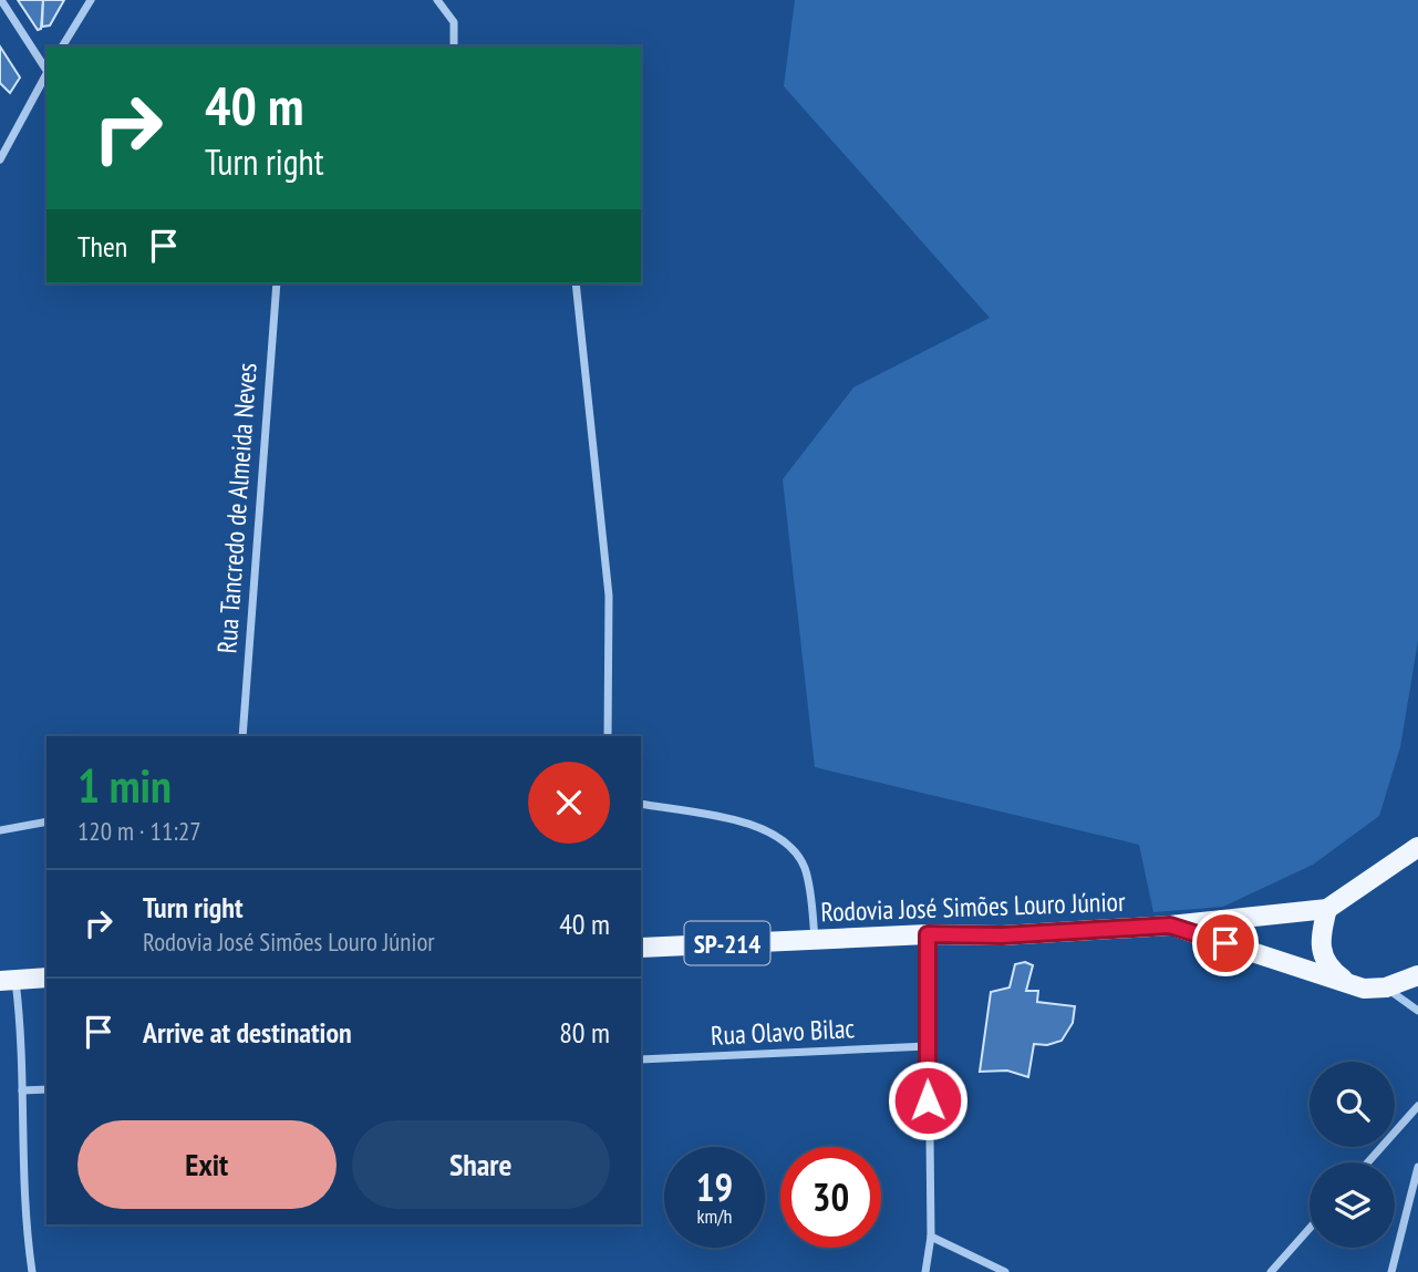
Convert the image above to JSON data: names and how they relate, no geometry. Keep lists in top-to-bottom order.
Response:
{
  "streets": {
    "main road": ["Rodovia José Simões Louro Júnior", "SP-214"],
    "street": ["Rua Tancredo de Almeida Neves", "Rua Olavo Bilac"]
  },
  "page": {
    "turn": ["40 m", "Turn right"],
    "then": "Then",
    "heading": ["1 min", "120 m · 11:27"],
    "list": [
      {
        "name": "Turn right",
        "note": "Rodovia José Simões Louro Júnior",
        "value": "40 m"
      },
      {
        "name": "Arrive at destination",
        "value": "80 m"
      }
    ],
    "buttons": ["Exit", "Share"],
    "speed": "19 km/h",
    "limit": "30"
  }
}
